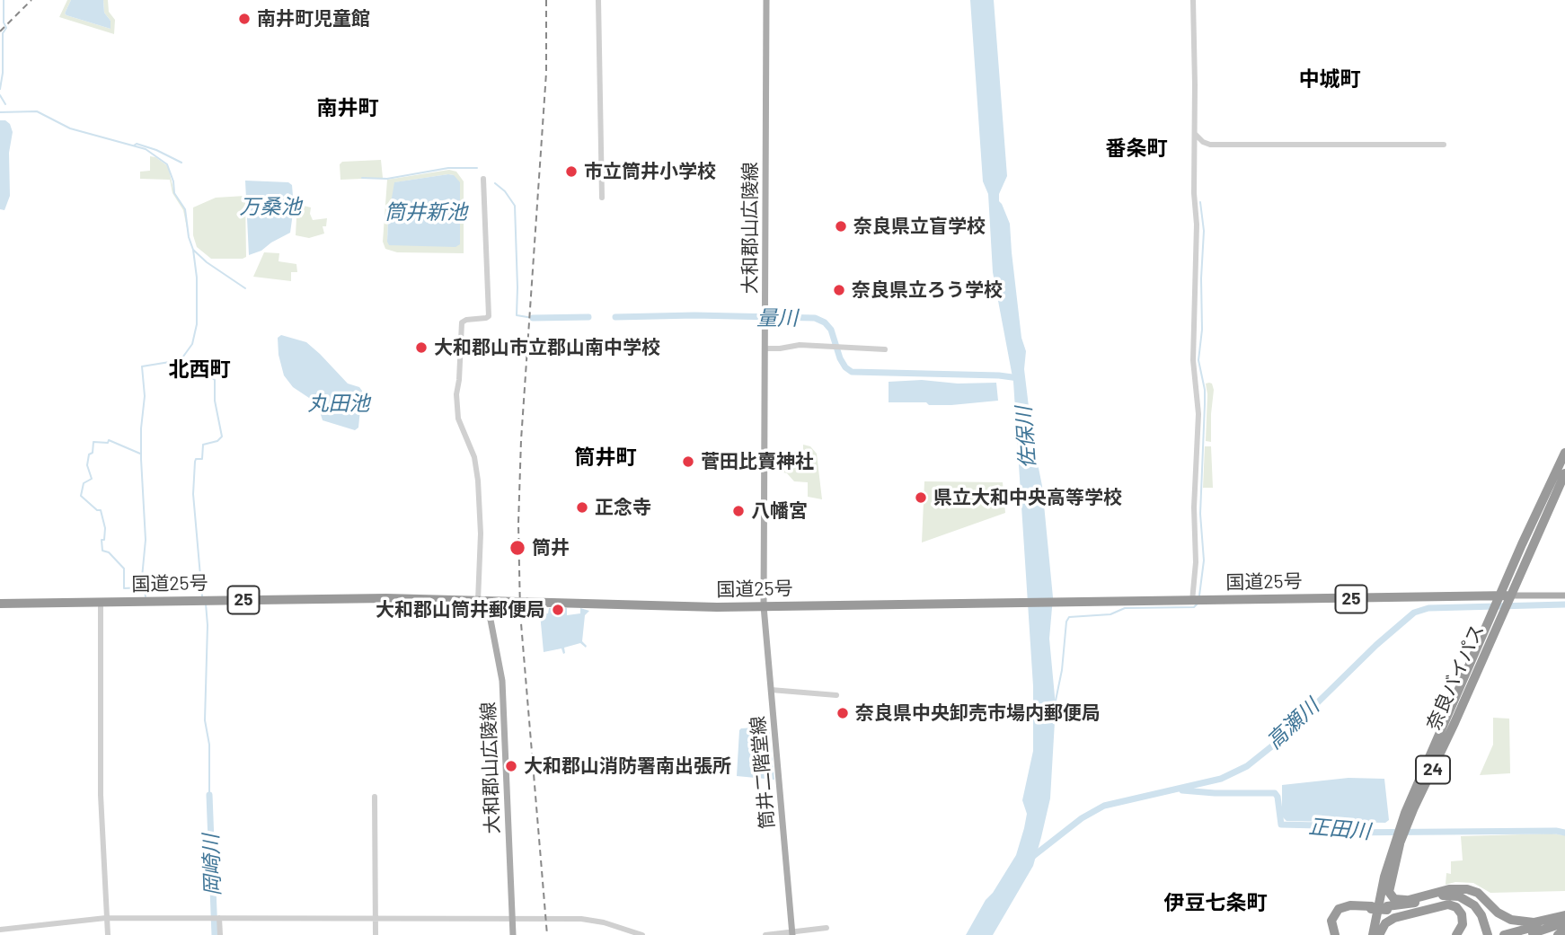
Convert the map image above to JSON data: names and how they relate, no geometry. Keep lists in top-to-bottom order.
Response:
{
  "streets": {
    "highway": [
      "国道25号",
      "25",
      "奈良バイパス",
      "24"
    ],
    "main road": ["大和郡山広陵線", "筒井二階堂線"]
  },
  "crossings": [
    ["大和郡山広陵線", "国道25号"],
    ["大和郡山広陵線", "筒井二階堂線"],
    ["国道25号", "奈良バイパス"],
    ["国道25号", "筒井二階堂線"],
    ["奈良バイパス", "24"]
  ],
  "districts": [
    "中城町",
    "南井町",
    "番条町",
    "北西町",
    "筒井町",
    "伊豆七条町"
  ],
  "water": [
    "万桑池",
    "筒井新池",
    "量川",
    "丸田池",
    "佐保川",
    "高瀬川",
    "正田川",
    "岡崎川"
  ],
  "places": [
    "南井町児童館",
    "市立筒井小学校",
    "奈良県立盲学校",
    "奈良県立ろう学校",
    "大和郡山市立郡山南中学校",
    "菅田比賣神社",
    "県立大和中央高等学校",
    "正念寺",
    "八幡宮",
    "筒井",
    "大和郡山筒井郵便局",
    "奈良県中央卸売市場内郵便局",
    "大和郡山消防署南出張所"
  ]
}
